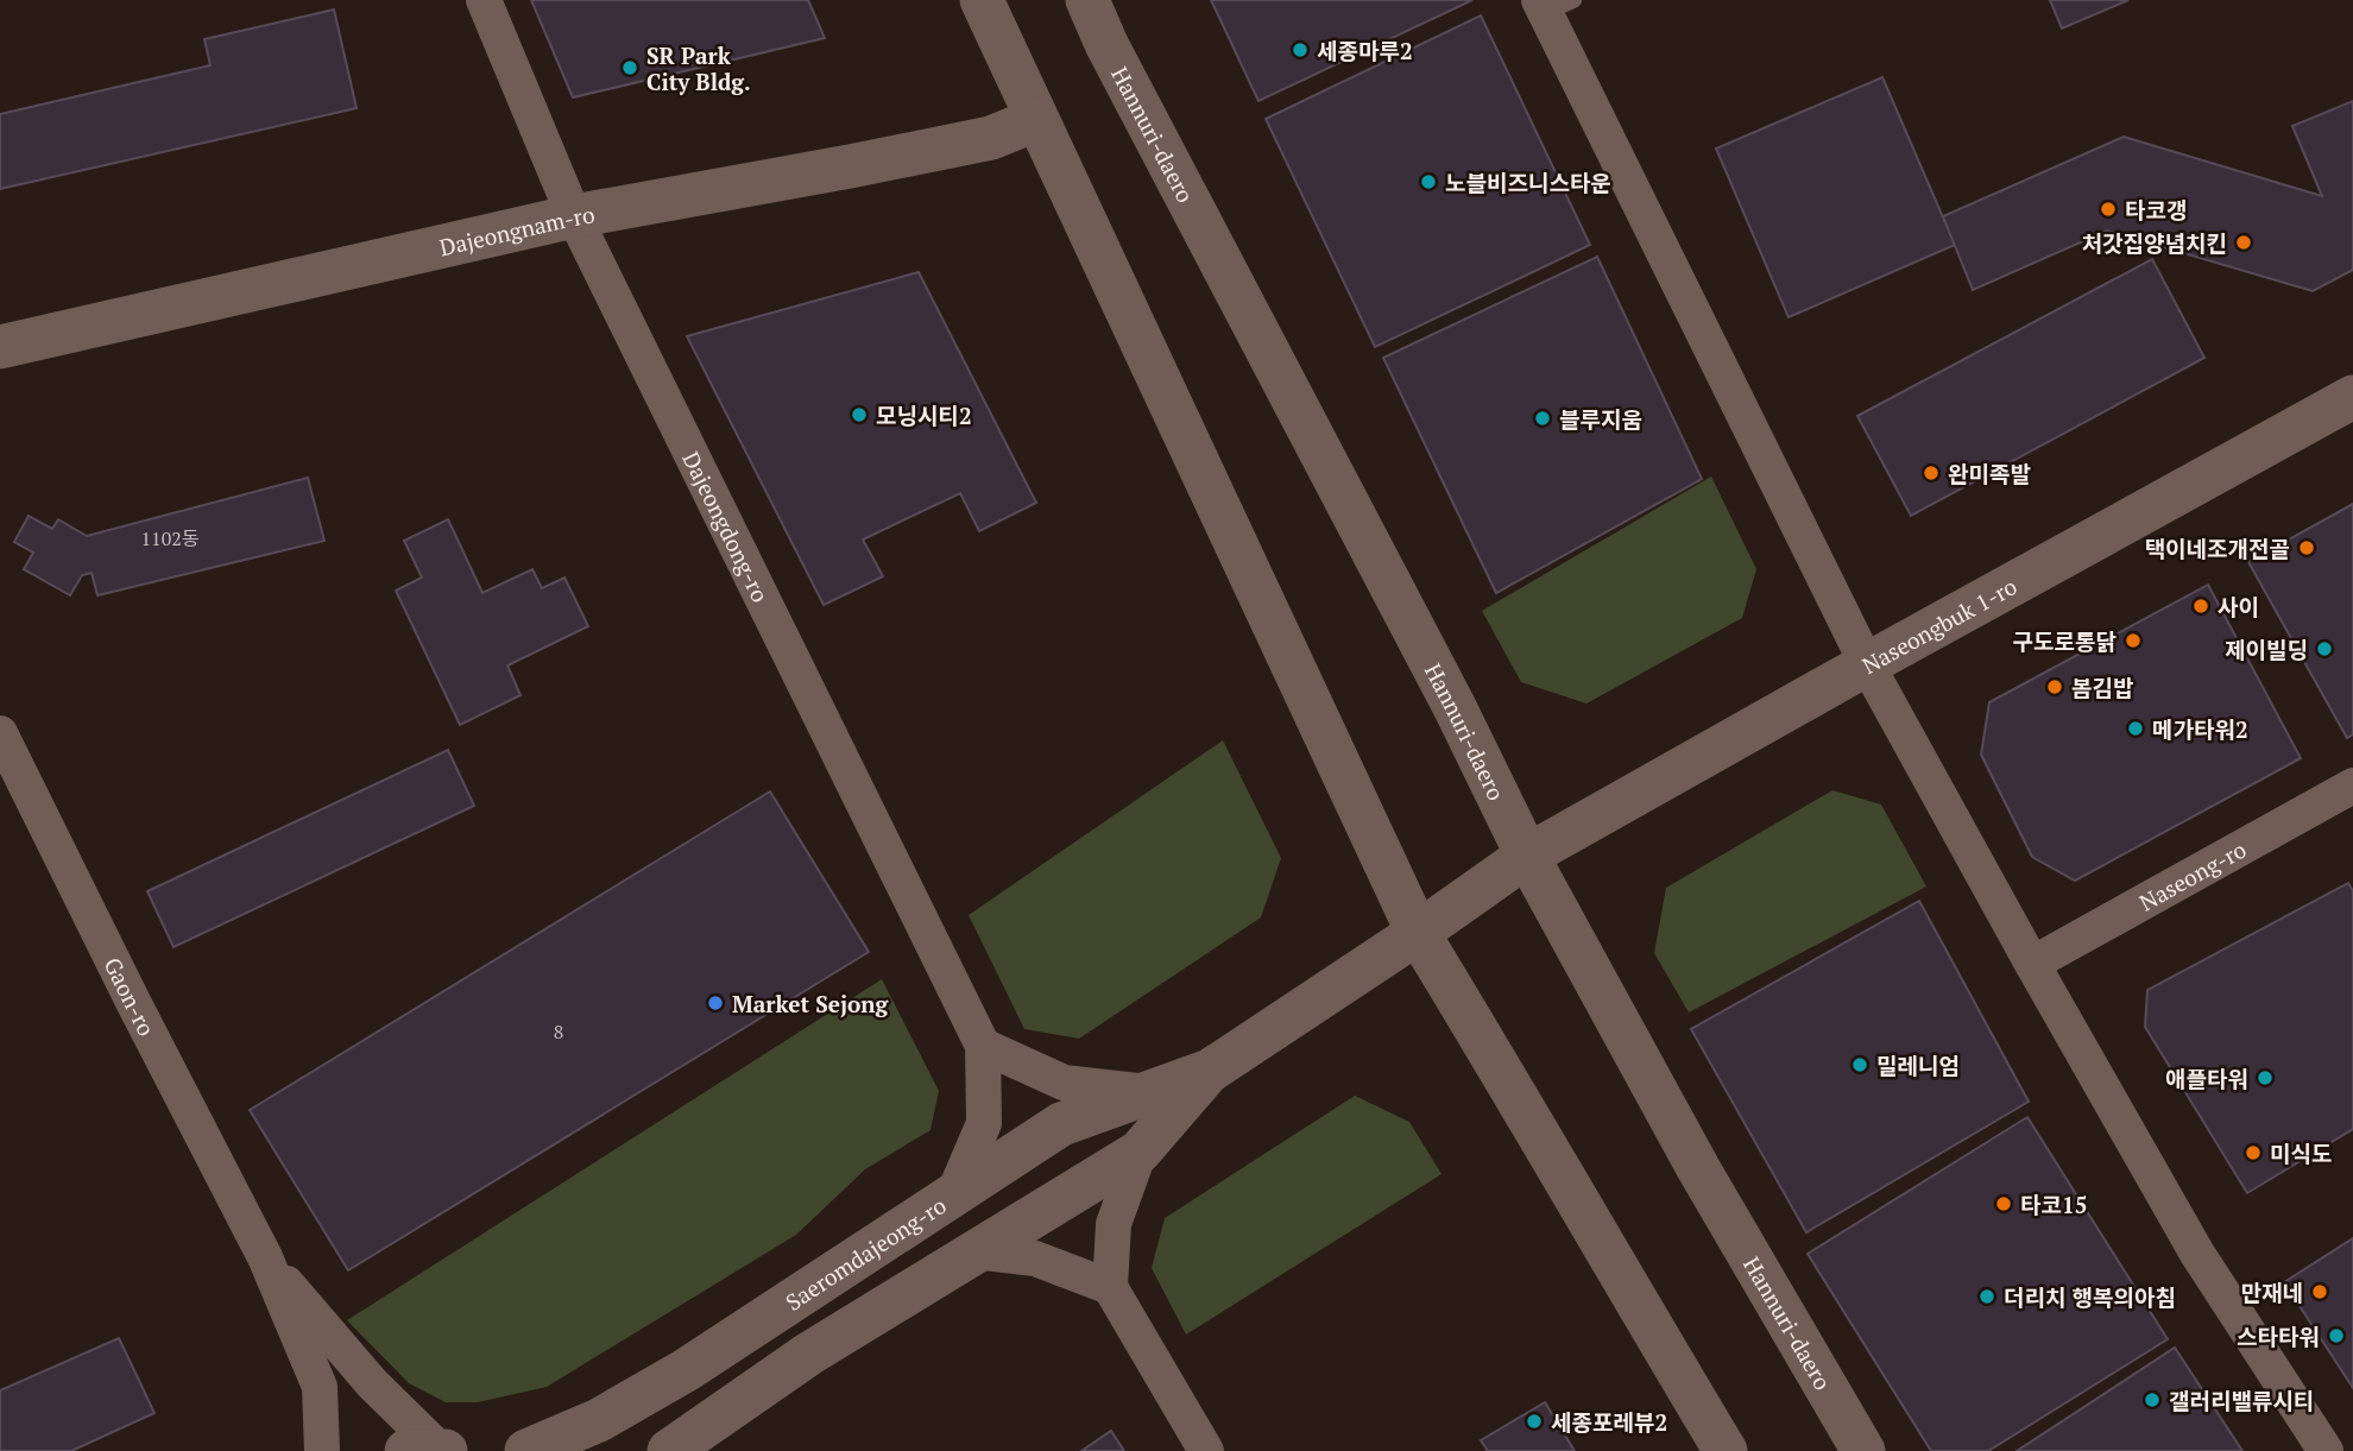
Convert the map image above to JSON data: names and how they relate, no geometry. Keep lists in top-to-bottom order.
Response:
{
  "streets": {
    "street": [
      "Hannuri-daero",
      "Dajeongnam-ro",
      "Dajeongdong-ro",
      "Naseongbuk 1-ro",
      "Naseong-ro",
      "Gaon-ro",
      "Saeromdajeong-ro"
    ]
  },
  "crossings": [
    ["Hannuri-daero", "Naseongbuk 1-ro"],
    ["Hannuri-daero", "Saeromdajeong-ro"],
    ["Dajeongnam-ro", "Dajeongdong-ro"],
    ["Naseongbuk 1-ro", "Saeromdajeong-ro"]
  ],
  "places": [
    "세종마루2",
    "SR Park City Bldg.",
    "노블비즈니스타운",
    "타코갱",
    "처갓집양념치킨",
    "모닝시티2",
    "블루지움",
    "완미족발",
    "택이네조개전골",
    "사이",
    "구도로통닭",
    "제이빌딩",
    "봄김밥",
    "메가타워2",
    "Market Sejong",
    "밀레니엄",
    "애플타워",
    "미식도",
    "타코15",
    "만재네",
    "더리치 행복의아침",
    "스타타워",
    "갤러리밸류시티",
    "세종포레뷰2"
  ],
  "house_numbers": ["1102동", "8"]
}
